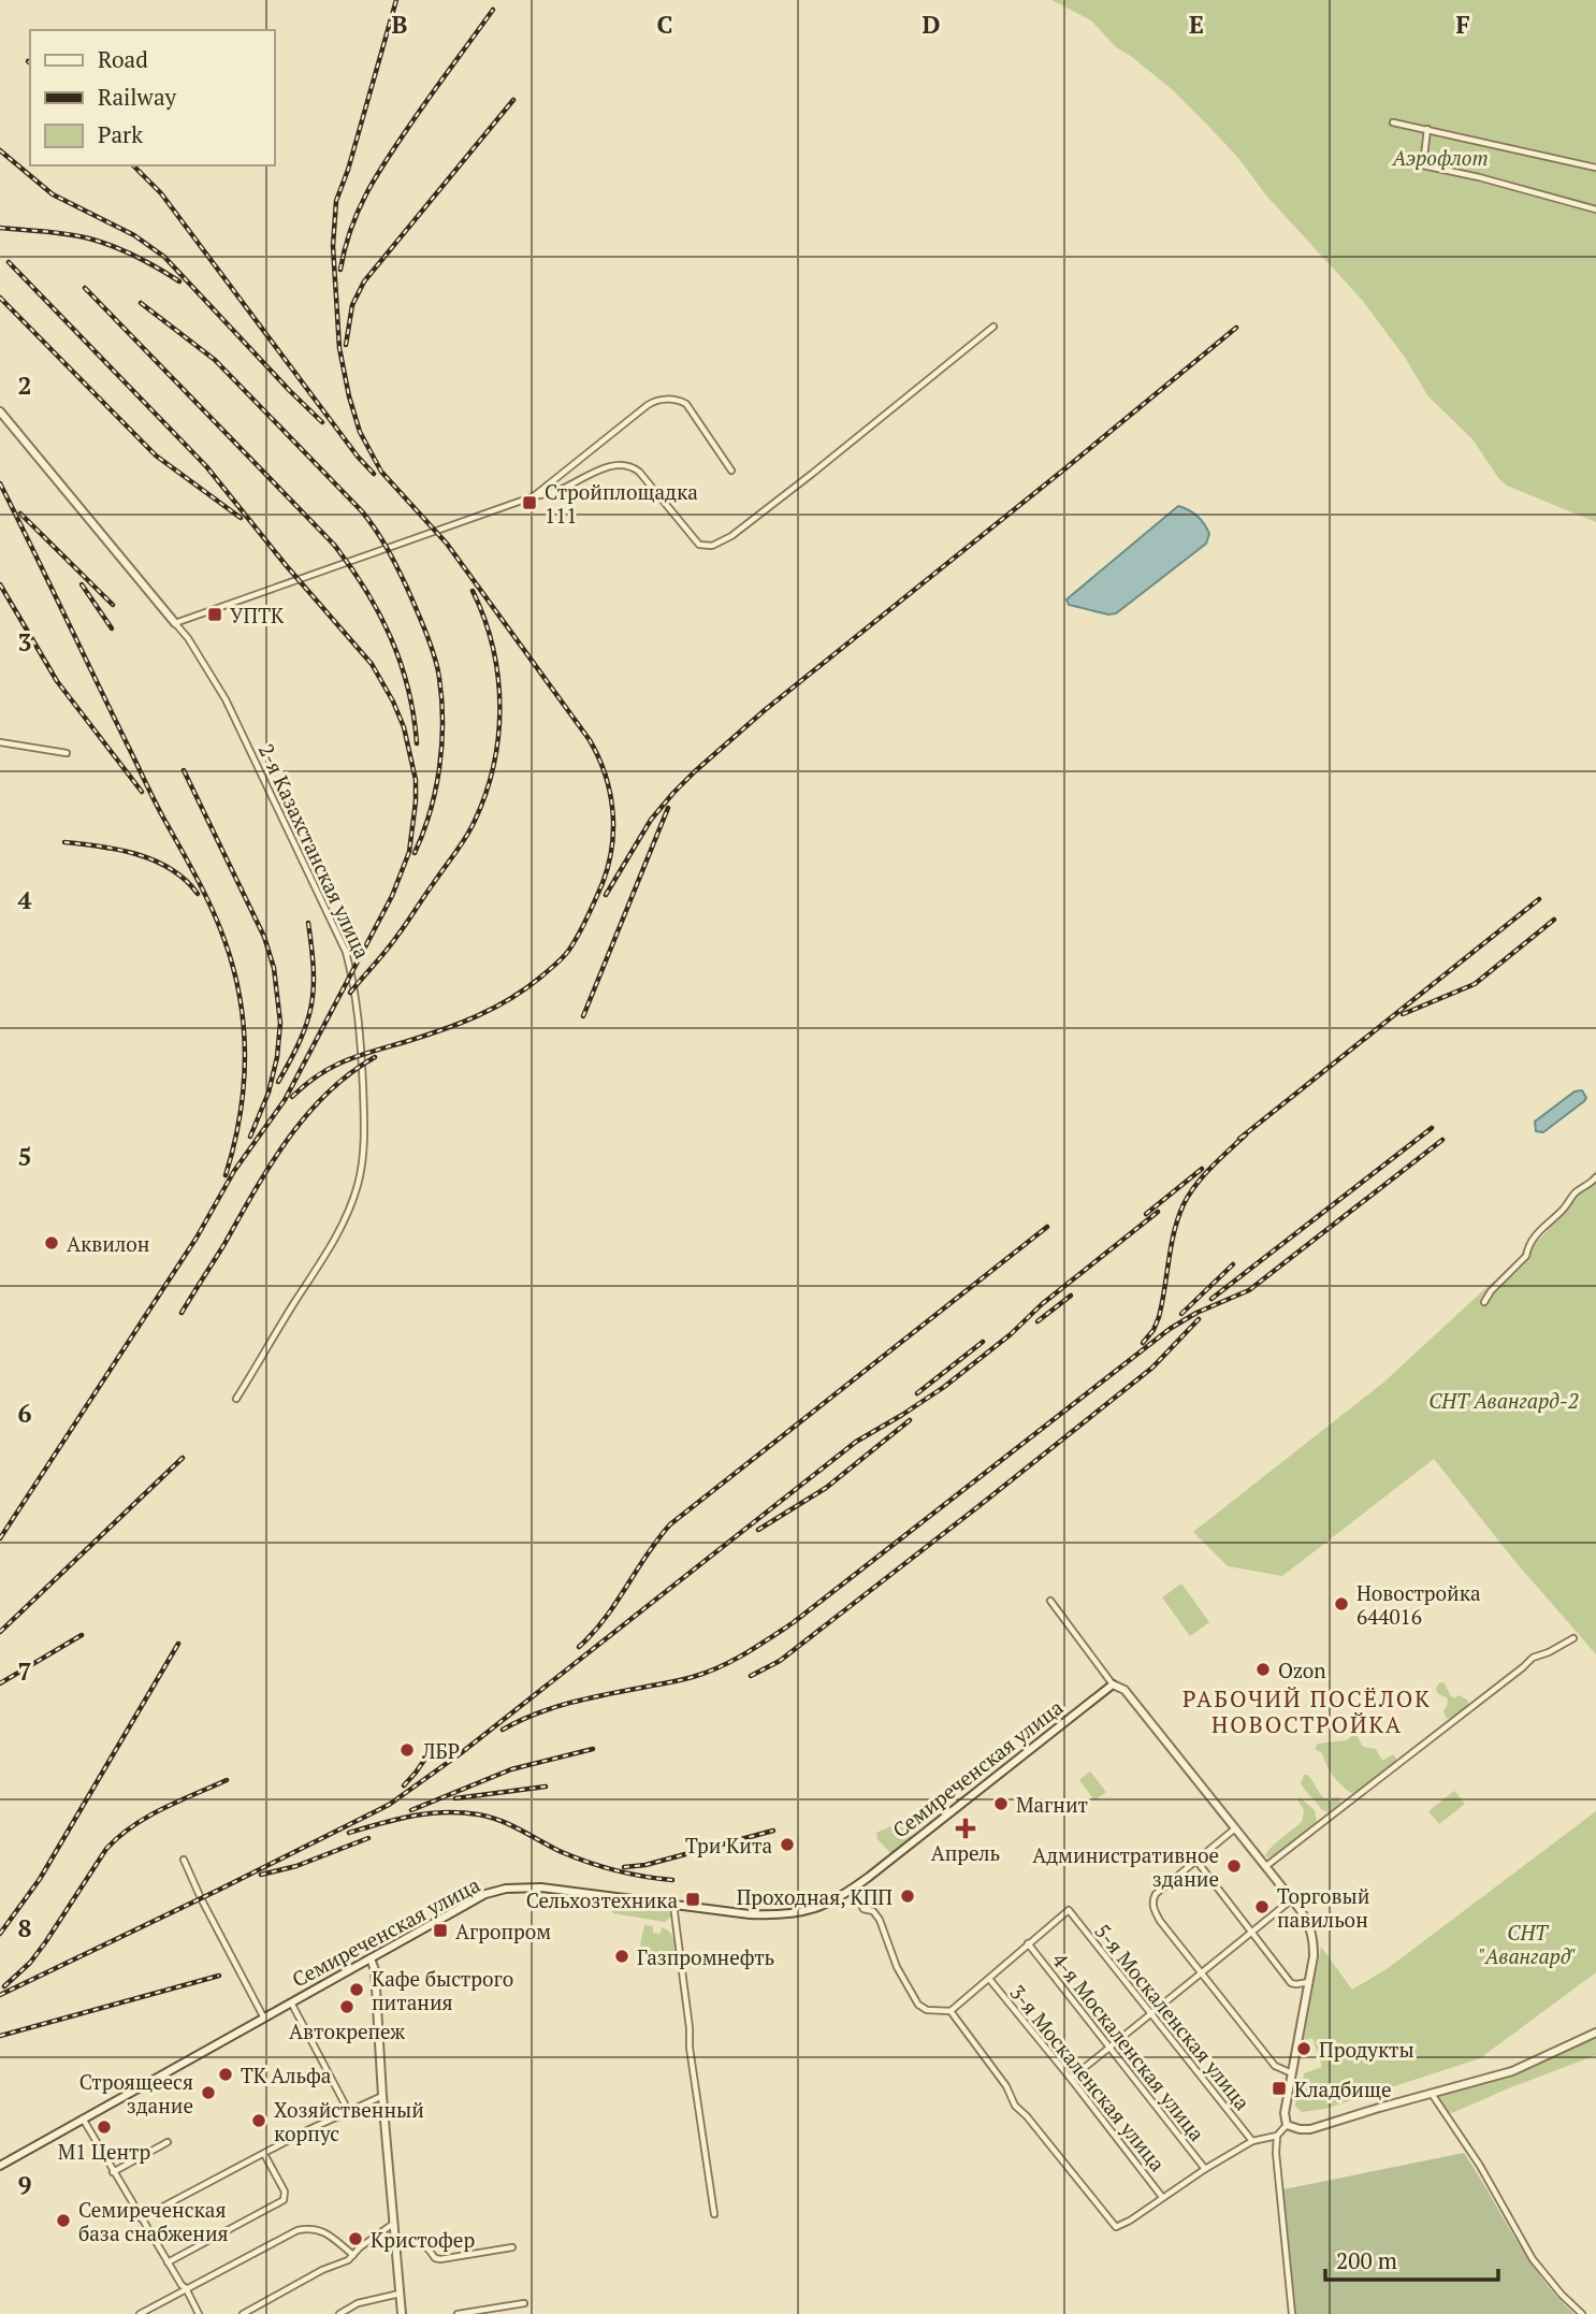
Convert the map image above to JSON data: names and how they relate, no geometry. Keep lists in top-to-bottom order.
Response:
{
  "streets": {
    "street": [
      "2-я Казахстанская улица",
      "Семиреченская улица",
      "5-я Москаленская улица",
      "4-я Москаленская улица",
      "3-я Москаленская улица"
    ]
  },
  "crossings": [
    ["5-я Москаленская улица", "4-я Москаленская улица"]
  ],
  "districts": ["РАБОЧИЙ ПОСЁЛОК НОВОСТРОЙКА"],
  "parks": ["Аэрофлот", "СНТ Авангард-2", "СНТ \"Авангард\""],
  "places": {
    "transit": [
      "Стройплощадка 111",
      "УПТК",
      "Сельхозтехника",
      "Агропром",
      "Кладбище"
    ],
    "other": [
      "Аквилон",
      "Новостройка 644016",
      "Ozon",
      "ЛБР",
      "Магнит",
      "Три Кита",
      "Административное здание",
      "Проходная, КПП",
      "Торговый павильон",
      "Газпромнефть",
      "Кафе быстрого питания",
      "Автокрепеж",
      "Продукты",
      "ТК Альфа",
      "Строящееся здание",
      "Хозяйственный корпус",
      "М1 Центр",
      "Семиреченская база снабжения",
      "Кристофер"
    ],
    "health": ["Апрель"]
  },
  "legend": ["Road", "Railway", "Park"],
  "scale_bar": "200 m",
  "grid": {
    "columns": [
      "B",
      "C",
      "D",
      "E",
      "F"
    ],
    "rows": [
      "2",
      "3",
      "4",
      "5",
      "6",
      "7",
      "8",
      "9"
    ]
  }
}
